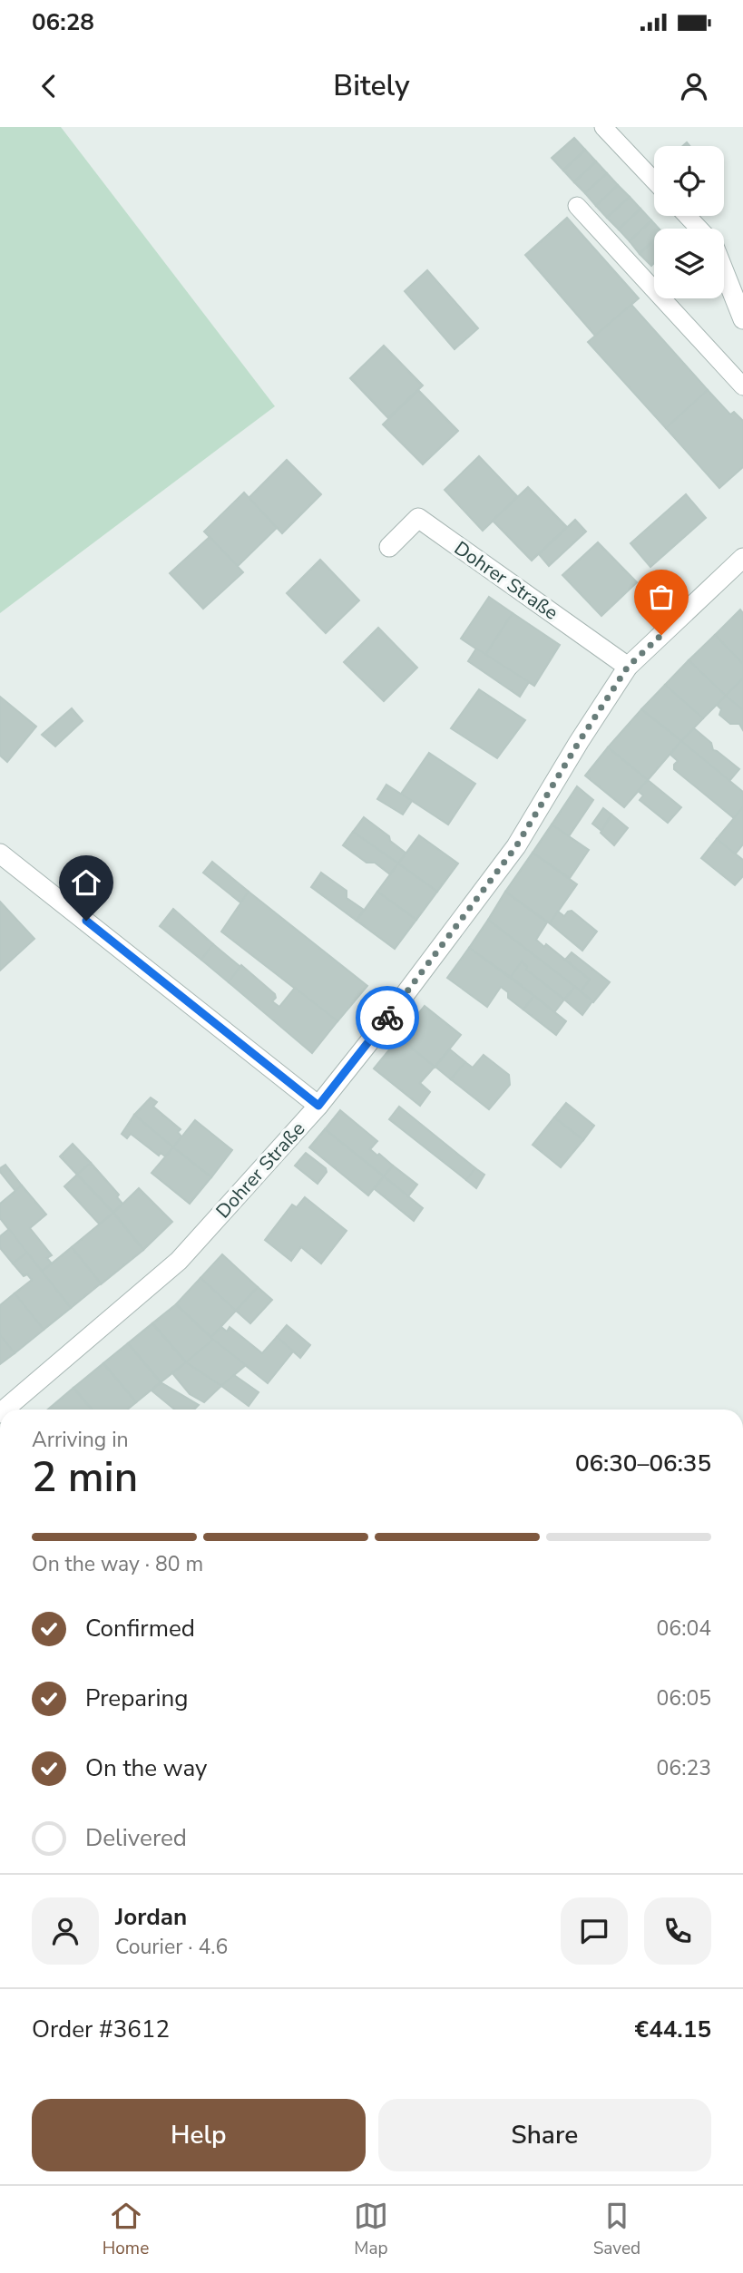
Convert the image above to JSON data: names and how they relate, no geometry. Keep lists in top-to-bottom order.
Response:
{
  "streets": {
    "street": ["Dohrer Straße"]
  },
  "page": {
    "status": "06:28",
    "header": "Bitely",
    "heading": ["2 min", "Arriving in", "06:30–06:35"],
    "panel": [
      "Jordan",
      "Courier · 4.6",
      "Order #3612",
      "€44.15"
    ],
    "bar": "On the way · 80 m",
    "list": [
      ["Confirmed", "06:04"],
      ["Preparing", "06:05"],
      ["On the way", "06:23"],
      "Delivered"
    ],
    "buttons": ["Help", "Share"],
    "tabs": ["Home", "Map", "Saved"]
  }
}
